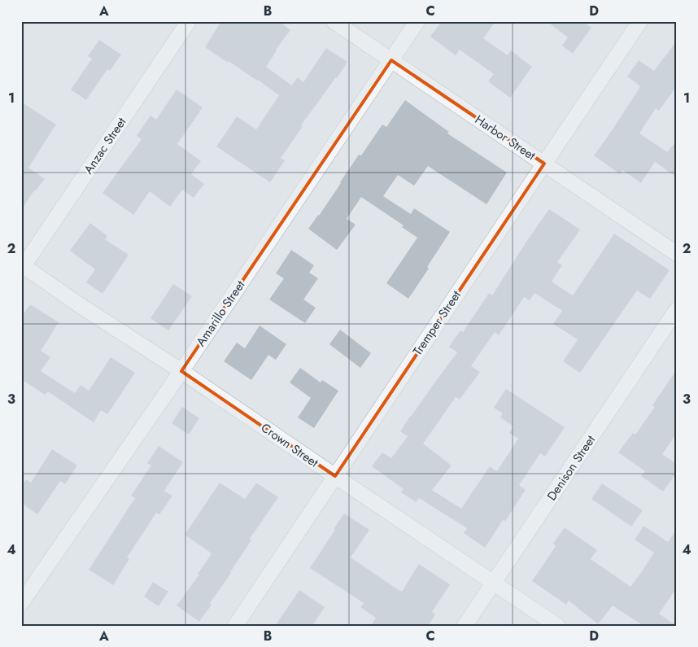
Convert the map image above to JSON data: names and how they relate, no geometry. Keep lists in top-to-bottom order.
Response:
{
  "streets": {
    "street": [
      "Harbor Street",
      "Anzac Street",
      "Amarillo Street",
      "Tremper Street",
      "Crown Street",
      "Denison Street"
    ]
  },
  "crossings": [
    ["Harbor Street", "Amarillo Street"],
    ["Harbor Street", "Tremper Street"],
    ["Anzac Street", "Crown Street"],
    ["Amarillo Street", "Crown Street"],
    ["Tremper Street", "Crown Street"],
    ["Crown Street", "Denison Street"]
  ],
  "grid": {
    "columns": [
      "A",
      "B",
      "C",
      "D"
    ],
    "rows": [
      "1",
      "2",
      "3",
      "4"
    ]
  }
}
